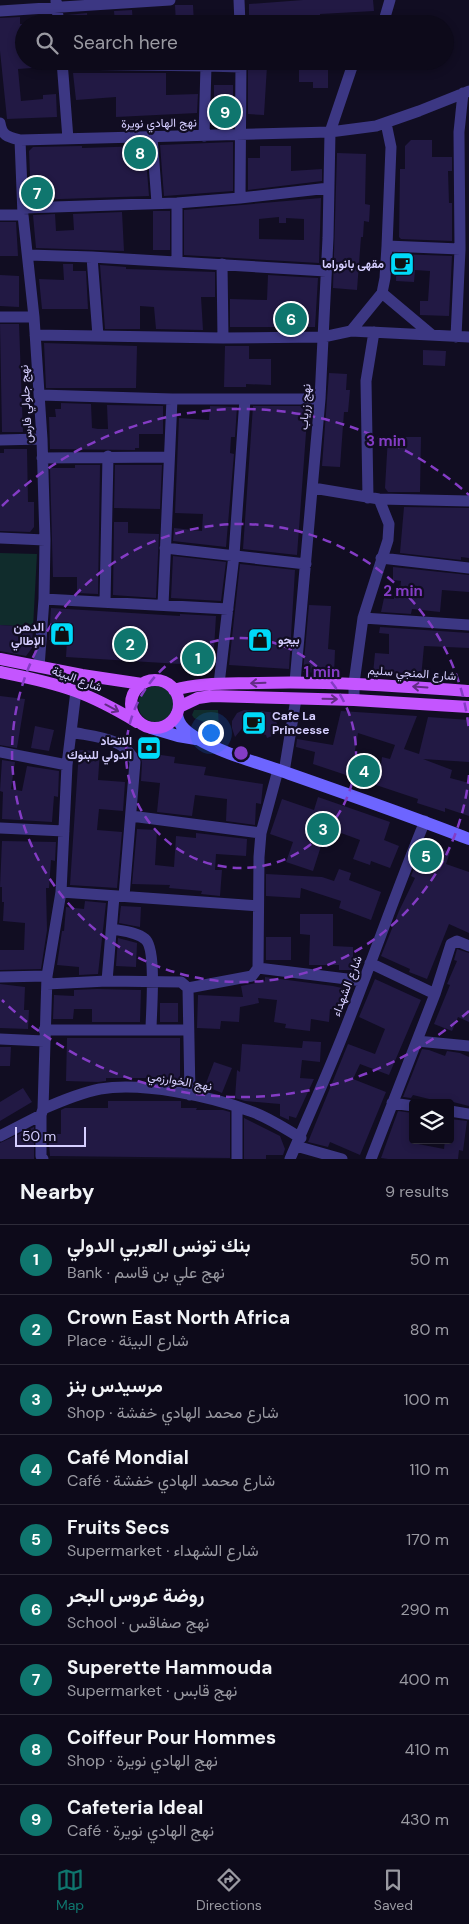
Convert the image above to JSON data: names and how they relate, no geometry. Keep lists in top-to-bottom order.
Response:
{
  "streets": {
    "main road": ["شارع المنجي سليم", "شارع البيئة"],
    "street": [
      "نهج الهادي نويرة",
      "نهج جلولي فارس",
      "نهج زرياب",
      "شارع الشهداء",
      "نهج الخوارزمي"
    ]
  },
  "crossings": [
    ["نهج الهادي نويرة", "نهج جلولي فارس"],
    ["نهج الهادي نويرة", "نهج زرياب"],
    ["نهج جلولي فارس", "شارع البيئة"],
    ["نهج زرياب", "شارع المنجي سليم"],
    ["شارع المنجي سليم", "شارع البيئة"],
    ["شارع الشهداء", "نهج الخوارزمي"]
  ],
  "places": {
    "cafe": ["مقهى بانوراما", "Cafe La Princesse"],
    "shop": ["الدهن الإطالي", "بيجو"],
    "bank": ["الاتحاد الدولي للبنوك"]
  },
  "scale_bar": "50 m",
  "page": {
    "search": "Search here",
    "pins": [
      "9",
      "8",
      "7",
      "6",
      "2",
      "1",
      "4",
      "3",
      "5"
    ],
    "scale": "50 m",
    "heading": ["Nearby", "9 results"],
    "list": [
      {
        "mark": "1",
        "name": "بنك تونس العربي الدولي",
        "note": "Bank · نهج علي بن قاسم",
        "value": "50 m"
      },
      {
        "mark": "2",
        "name": "Crown East North Africa",
        "note": "Place · شارع البيئة",
        "value": "80 m"
      },
      {
        "mark": "3",
        "name": "مرسيدس بنز",
        "note": "Shop · شارع محمد الهادي خفشة",
        "value": "100 m"
      },
      {
        "mark": "4",
        "name": "Café Mondial",
        "note": "Café · شارع محمد الهادي خفشة",
        "value": "110 m"
      },
      {
        "mark": "5",
        "name": "Fruits Secs",
        "note": "Supermarket · شارع الشهداء",
        "value": "170 m"
      },
      {
        "mark": "6",
        "name": "روضة عروس البحر",
        "note": "School · نهج صفاقس",
        "value": "290 m"
      },
      {
        "mark": "7",
        "name": "Superette Hammouda",
        "note": "Supermarket · نهج قابس",
        "value": "400 m"
      },
      {
        "mark": "8",
        "name": "Coiffeur Pour Hommes",
        "note": "Shop · نهج الهادي نويرة",
        "value": "410 m"
      },
      {
        "mark": "9",
        "name": "Cafeteria Ideal",
        "note": "Café · نهج الهادي نويرة",
        "value": "430 m"
      }
    ],
    "nav": ["Map", "Directions", "Saved"]
  },
  "rings": ["3 min", "2 min", "1 min"]
}
